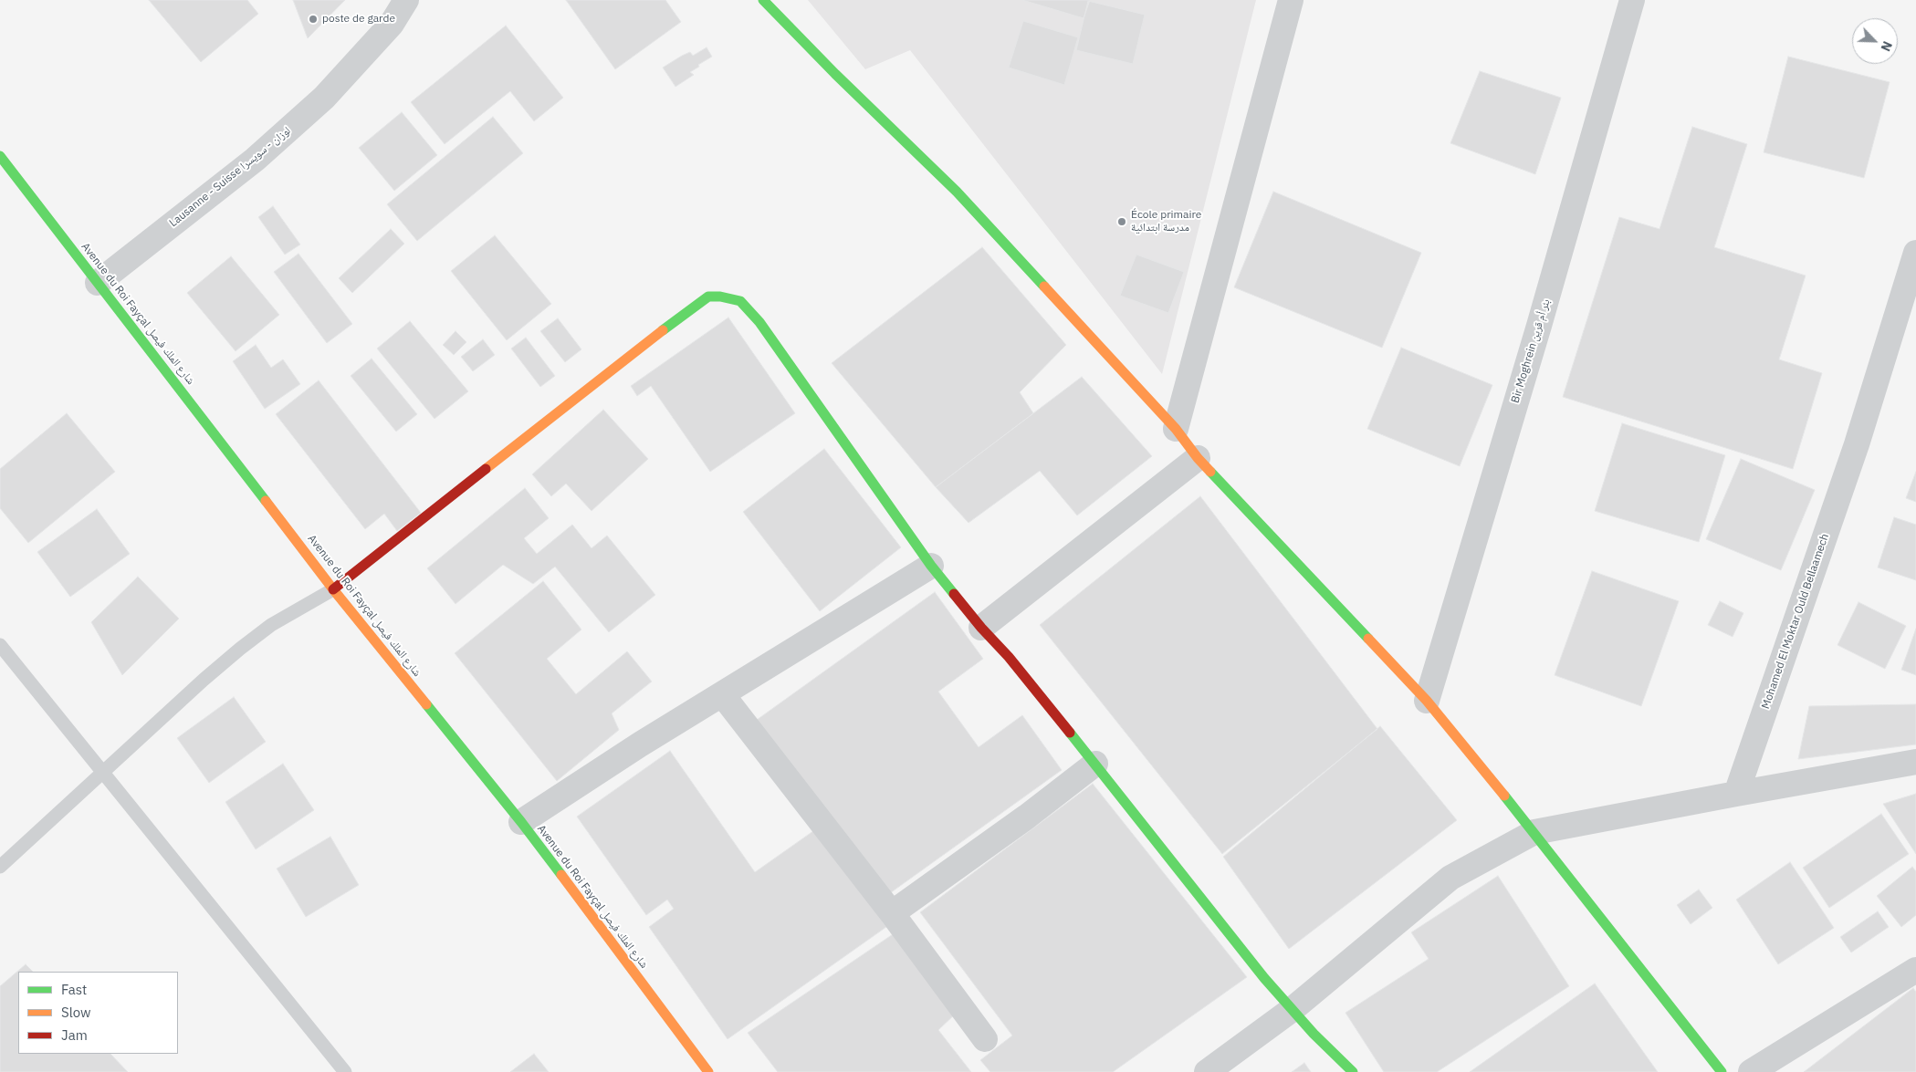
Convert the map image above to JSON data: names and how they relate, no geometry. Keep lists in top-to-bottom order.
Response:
{
  "streets": {
    "street": [
      "Lausanne - Suisse لوزان - سويسرا",
      "Avenue du Roi Fayçal شارع الملك فيصل",
      "Bir Moghrein بئر أم قرين",
      "Mohamed El Moktar Ould Bellaamech"
    ]
  },
  "crossings": [
    ["Lausanne - Suisse لوزان - سويسرا", "Avenue du Roi Fayçal شارع الملك فيصل"]
  ],
  "places": ["poste de garde", "École primaire مدرسة ابتدائية"],
  "legend": ["Fast", "Slow", "Jam"],
  "north": "bottom right"
}
